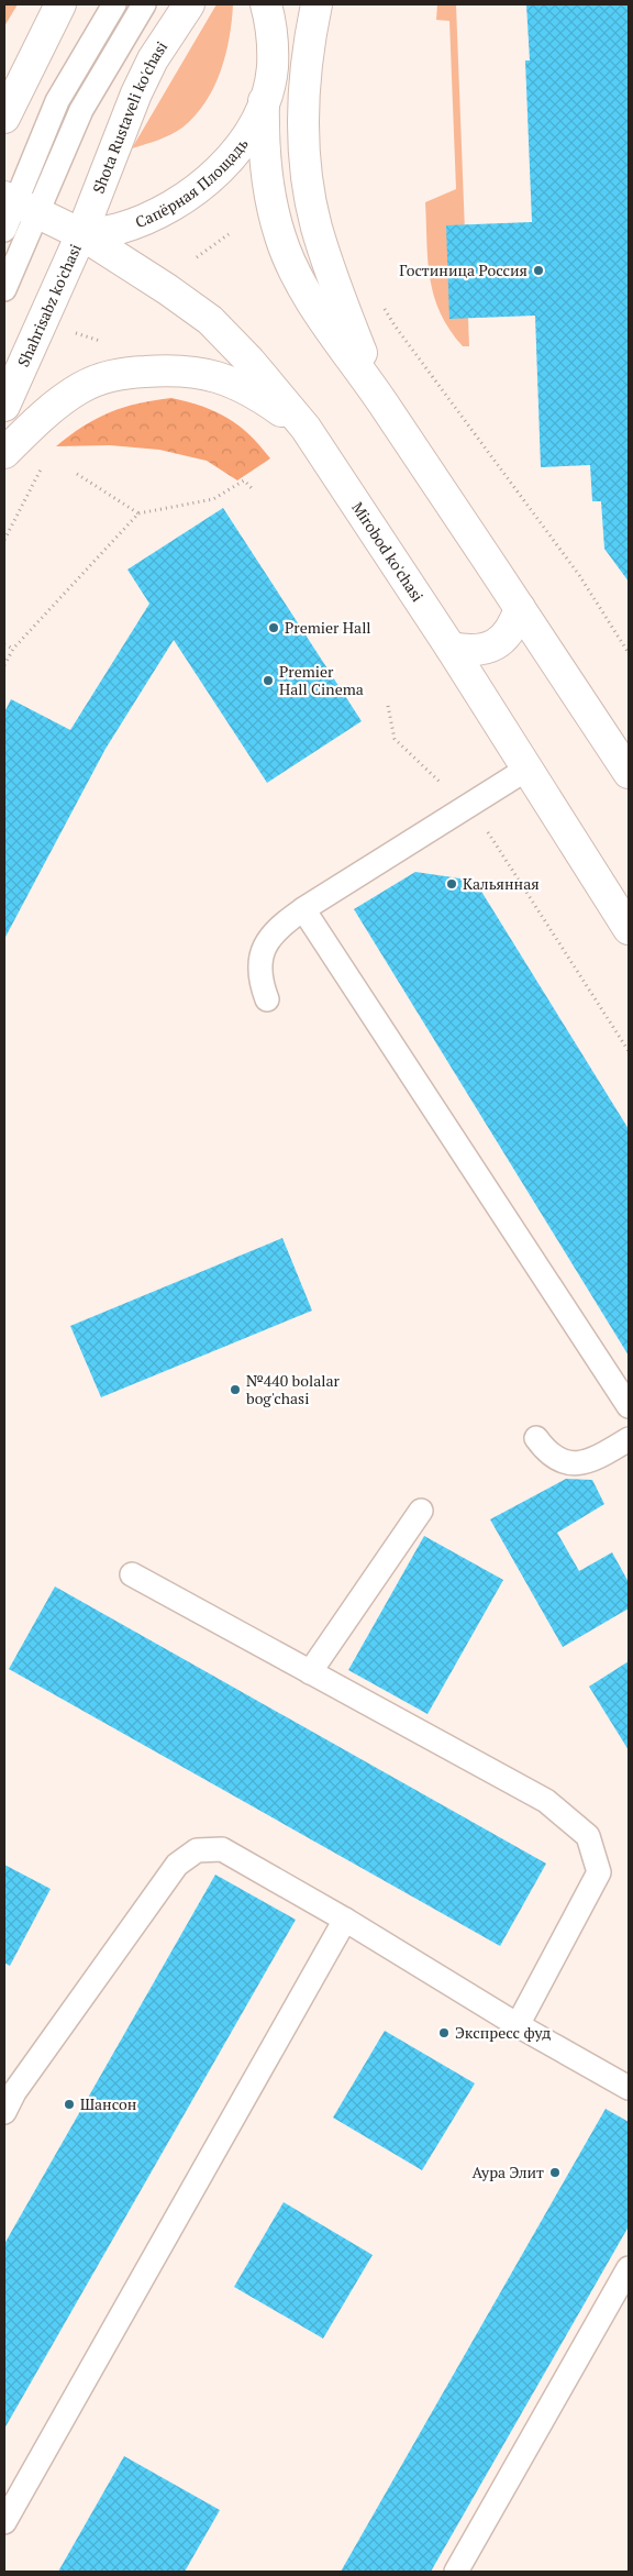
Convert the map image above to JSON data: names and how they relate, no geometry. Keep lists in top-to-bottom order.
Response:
{
  "streets": {
    "main road": [
      "Shota Rustaveli ko'chasi",
      "Сапёрная Площадь",
      "Shahrisabz ko'chasi",
      "Mirobod ko'chasi"
    ]
  },
  "crossings": [
    ["Shota Rustaveli ko'chasi", "Сапёрная Площадь"],
    ["Shota Rustaveli ko'chasi", "Shahrisabz ko'chasi"],
    ["Shota Rustaveli ko'chasi", "Mirobod ko'chasi"],
    ["Сапёрная Площадь", "Shahrisabz ko'chasi"],
    ["Сапёрная Площадь", "Mirobod ko'chasi"],
    ["Shahrisabz ko'chasi", "Mirobod ko'chasi"]
  ],
  "places": [
    "Гостиница Россия",
    "Premier Hall",
    "Premier Hall Cinema",
    "Кальянная",
    "№440 bolalar bog'chasi",
    "Экспресс фуд",
    "Шансон",
    "Аура Элит"
  ]
}
